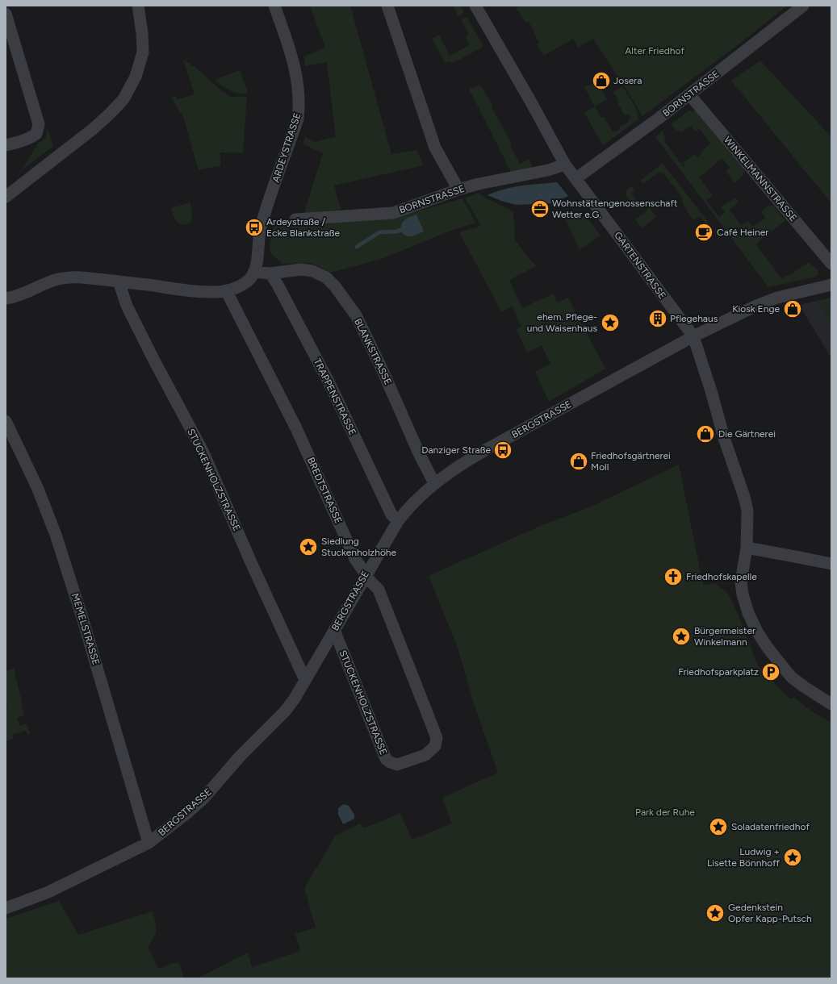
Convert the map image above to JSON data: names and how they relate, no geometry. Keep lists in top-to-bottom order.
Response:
{
  "streets": {
    "street": [
      "BORNSTRASSE",
      "ARDEYSTRASSE",
      "WINKELMANNSTRASSE",
      "GARTENSTRASSE",
      "BLANKSTRASSE",
      "TRAPPENSTRASSE",
      "BERGSTRASSE",
      "STUCKENHOLZSTRASSE",
      "BREDTSTRASSE",
      "MEMELSTRASSE"
    ]
  },
  "crossings": [
    ["BORNSTRASSE", "WINKELMANNSTRASSE"],
    ["BORNSTRASSE", "GARTENSTRASSE"],
    ["ARDEYSTRASSE", "STUCKENHOLZSTRASSE"],
    ["ARDEYSTRASSE", "BREDTSTRASSE"],
    ["GARTENSTRASSE", "BERGSTRASSE"],
    ["BLANKSTRASSE", "TRAPPENSTRASSE"],
    ["BLANKSTRASSE", "BERGSTRASSE"],
    ["TRAPPENSTRASSE", "BERGSTRASSE"],
    ["BERGSTRASSE", "STUCKENHOLZSTRASSE"],
    ["BERGSTRASSE", "BREDTSTRASSE"],
    ["BERGSTRASSE", "MEMELSTRASSE"],
    ["STUCKENHOLZSTRASSE", "BREDTSTRASSE"]
  ],
  "parks": ["Alter Friedhof", "Park der Ruhe"],
  "places": {
    "shop": [
      "Josera",
      "Kiosk Enge",
      "Die Gärtnerei",
      "Friedhofsgärtnerei Moll"
    ],
    "office": ["Wohnstättengenossenschaft Wetter e.G."],
    "bus stop": ["Ardeystraße / Ecke Blankstraße", "Danziger Straße"],
    "cafe": ["Café Heiner"],
    "building": ["Pflegehaus"],
    "place": [
      "ehem. Pflege- und Waisenhaus",
      "Siedlung Stuckenholzhöhe",
      "Bürgermeister Winkelmann",
      "Soladatenfriedhof",
      "Ludwig + Lisette Bönnhoff",
      "Gedenkstein Opfer Kapp-Putsch"
    ],
    "church": ["Friedhofskapelle"],
    "parking": ["Friedhofsparkplatz"]
  }
}
